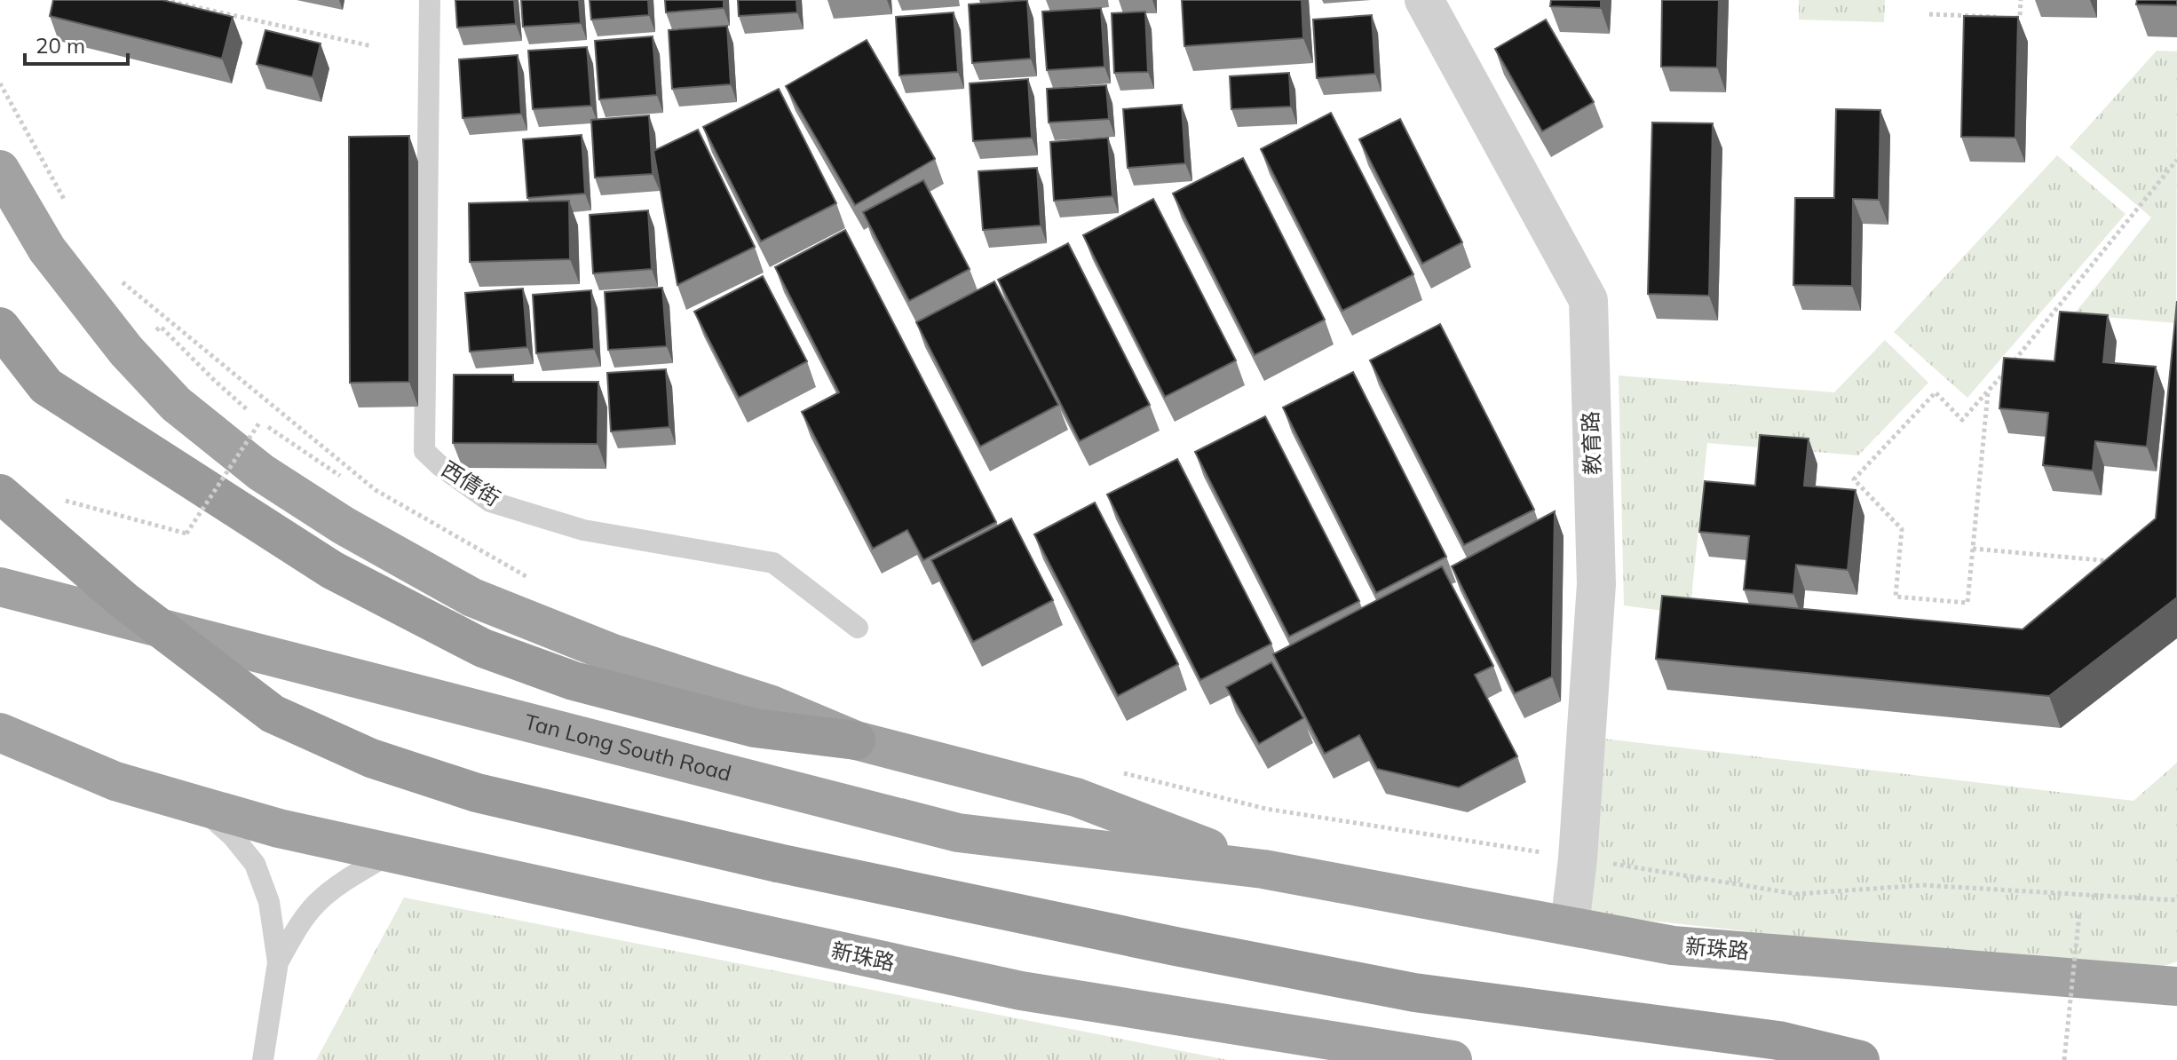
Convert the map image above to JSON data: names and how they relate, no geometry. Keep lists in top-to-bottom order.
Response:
{
  "streets": {
    "highway": ["Tan Long South Road", "新珠路"],
    "street": ["教育路"],
    "lane": ["西倩街"]
  },
  "crossings": [
    ["教育路", "新珠路"],
    ["Tan Long South Road", "新珠路"]
  ],
  "scale_bar": "20 m"
}
